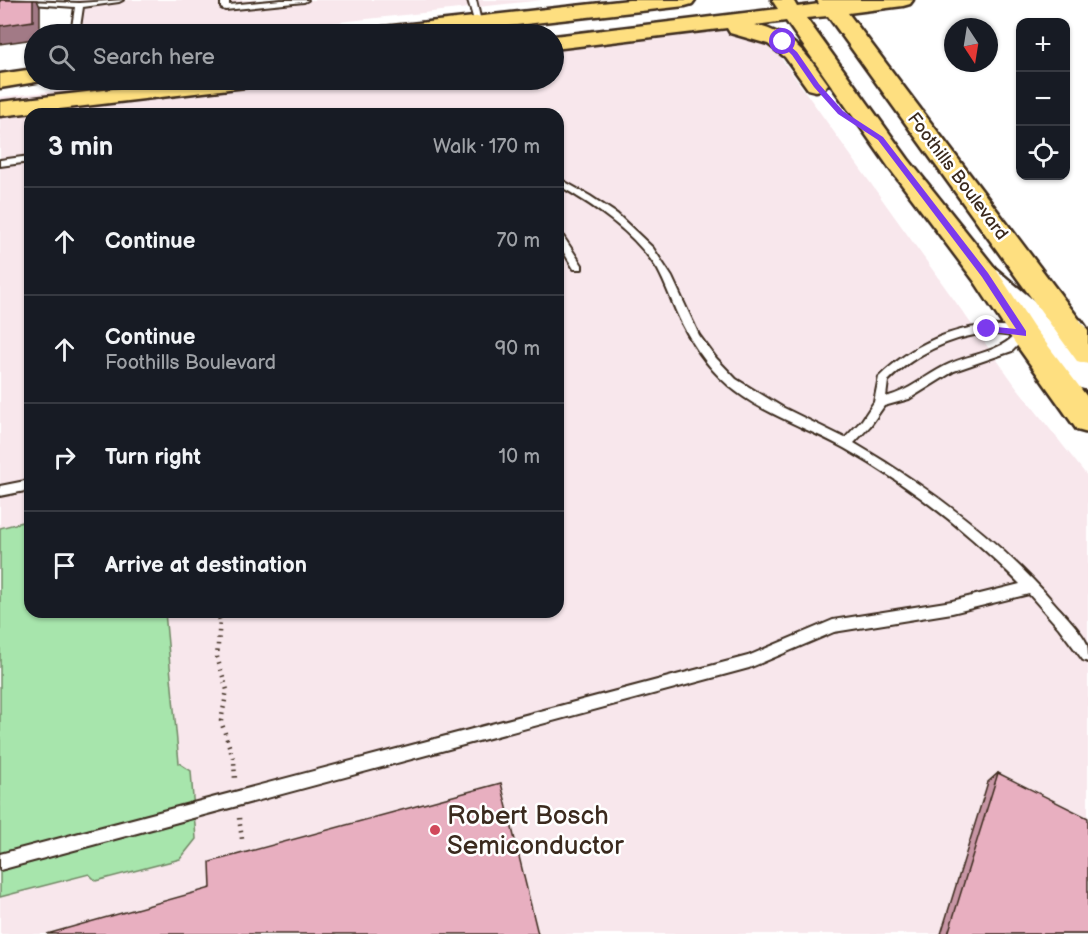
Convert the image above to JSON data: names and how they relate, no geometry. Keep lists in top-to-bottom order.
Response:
{
  "streets": {
    "main road": ["Foothills Boulevard"]
  },
  "places": ["Robert Bosch Semiconductor"],
  "north": "bottom",
  "page": {
    "map_buttons": ["+", "−"],
    "search": "Search here",
    "heading": ["3 min", "Walk · 170 m"],
    "list": [
      ["Continue", "70 m"],
      ["Continue", "Foothills Boulevard", "90 m"],
      ["Turn right", "10 m"],
      "Arrive at destination"
    ]
  }
}
